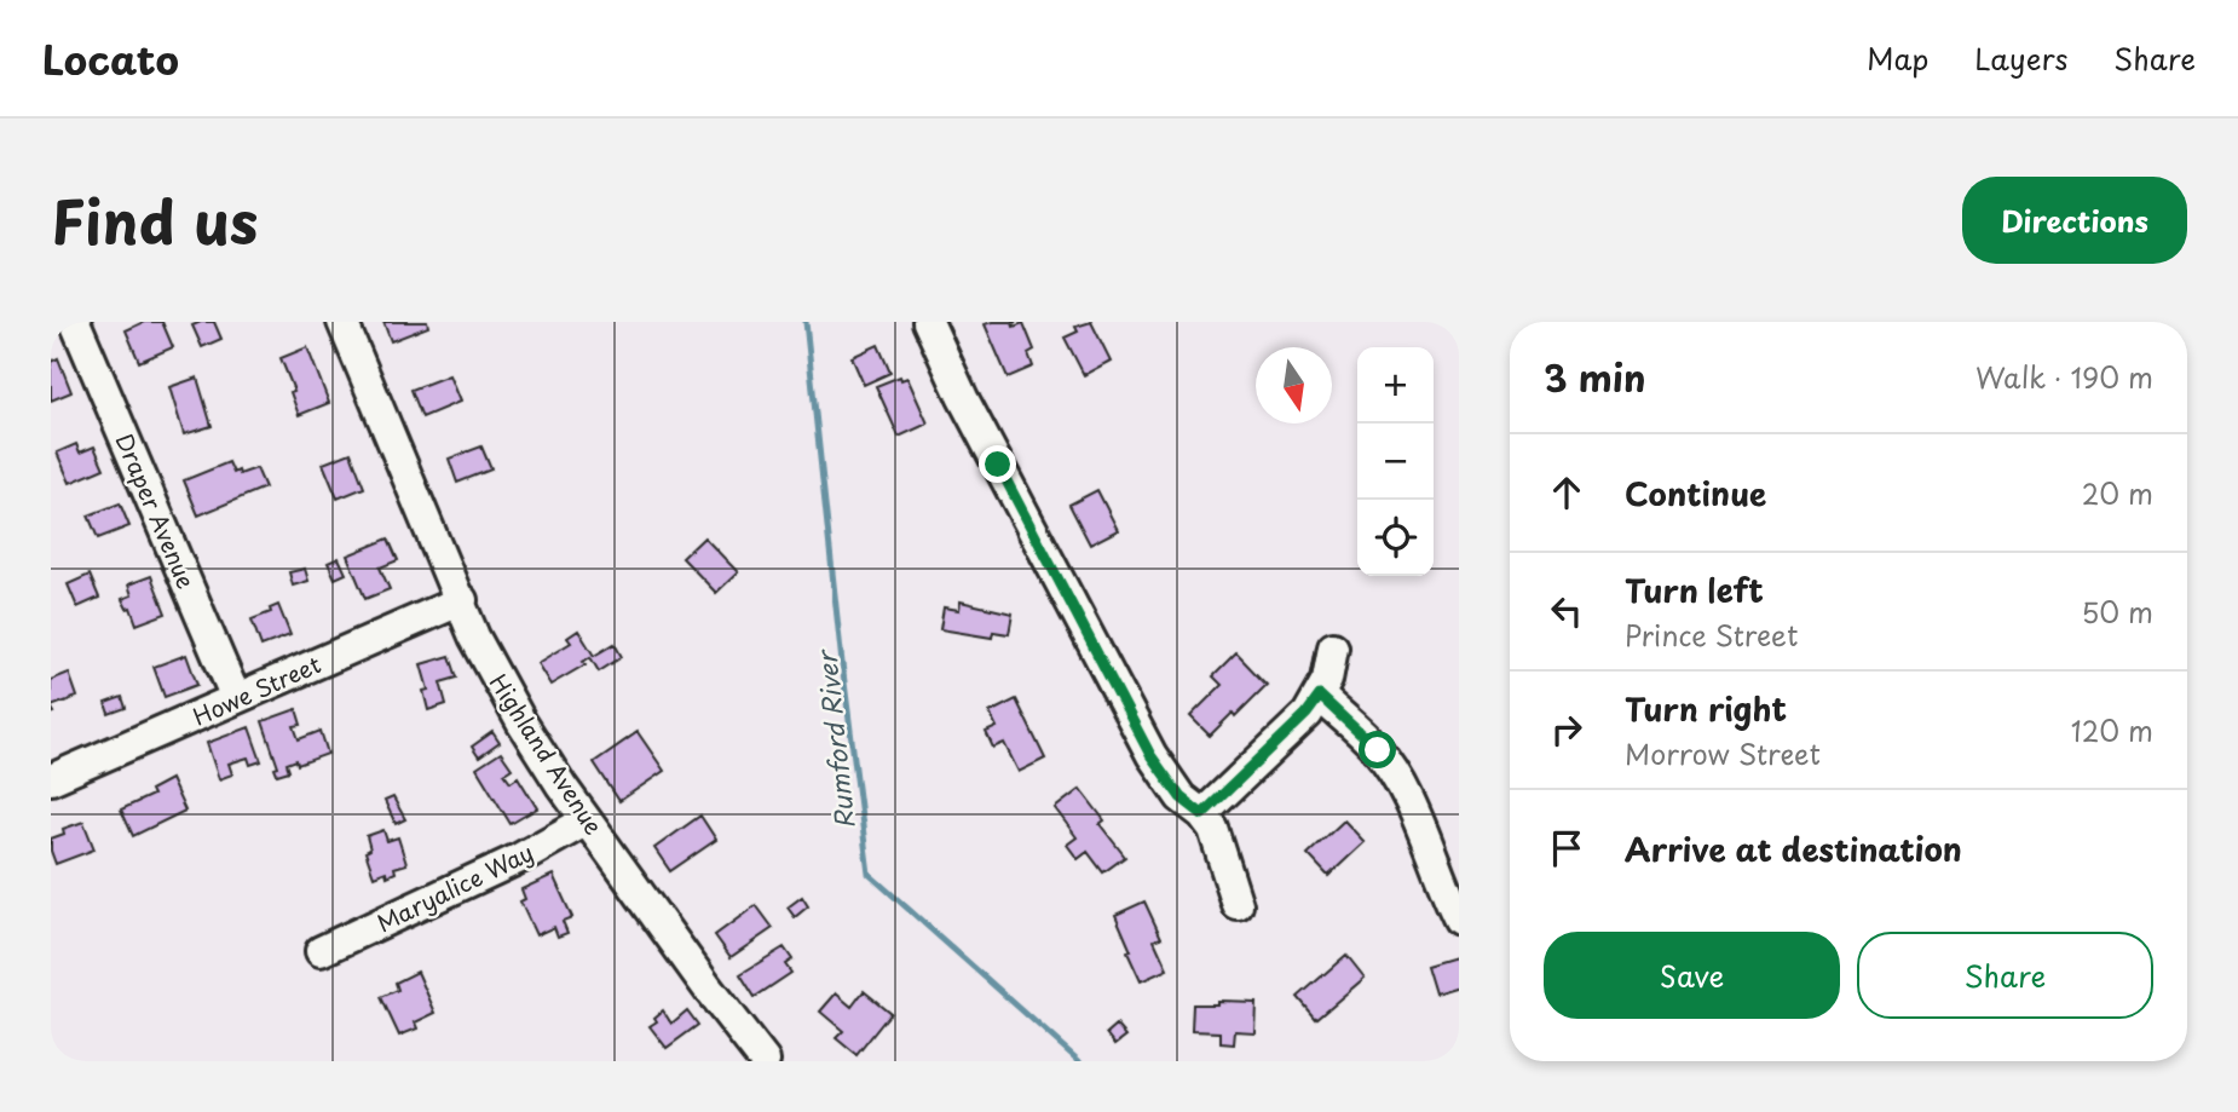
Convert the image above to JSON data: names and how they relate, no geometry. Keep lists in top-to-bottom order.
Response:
{
  "streets": {
    "street": [
      "Draper Avenue",
      "Howe Street",
      "Highland Avenue",
      "Maryalice Way"
    ]
  },
  "crossings": [
    ["Draper Avenue", "Howe Street"],
    ["Howe Street", "Highland Avenue"],
    ["Highland Avenue", "Maryalice Way"]
  ],
  "water": ["Rumford River"],
  "north": "bottom",
  "page": {
    "header": "Locato",
    "nav": ["Map", "Layers", "Share"],
    "title": "Find us",
    "buttons": [
      "Directions",
      ["Save", "Share"]
    ],
    "heading": ["3 min", "Walk · 190 m"],
    "map_buttons": ["+", "−"],
    "list": [
      ["Continue", "20 m"],
      ["Turn left", "Prince Street", "50 m"],
      ["Turn right", "Morrow Street", "120 m"],
      "Arrive at destination"
    ]
  }
}
